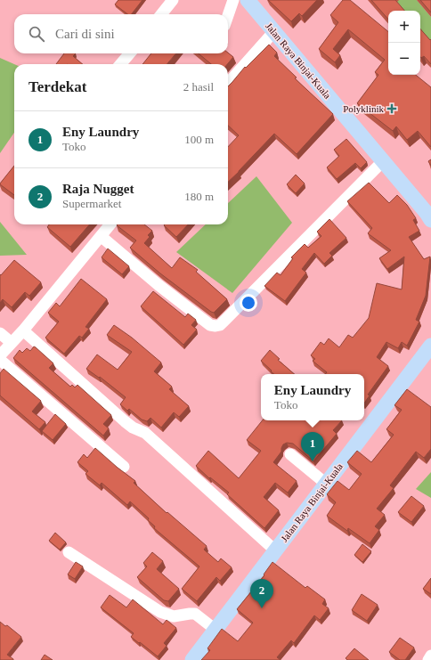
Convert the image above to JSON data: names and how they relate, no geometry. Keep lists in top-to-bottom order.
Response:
{
  "streets": {
    "main road": ["Jalan Raya Binjai-Kuala"]
  },
  "places": {
    "health": ["Polyklinik"]
  },
  "page": {
    "map_buttons": ["+", "−"],
    "search": "Cari di sini",
    "heading": ["Terdekat", "2 hasil"],
    "list": [
      {
        "mark": "1",
        "name": "Eny Laundry",
        "note": "Toko",
        "value": "100 m"
      },
      {
        "mark": "2",
        "name": "Raja Nugget",
        "note": "Supermarket",
        "value": "180 m"
      }
    ],
    "popup": ["Eny Laundry", "Toko"],
    "pins": ["1", "2"]
  }
}
